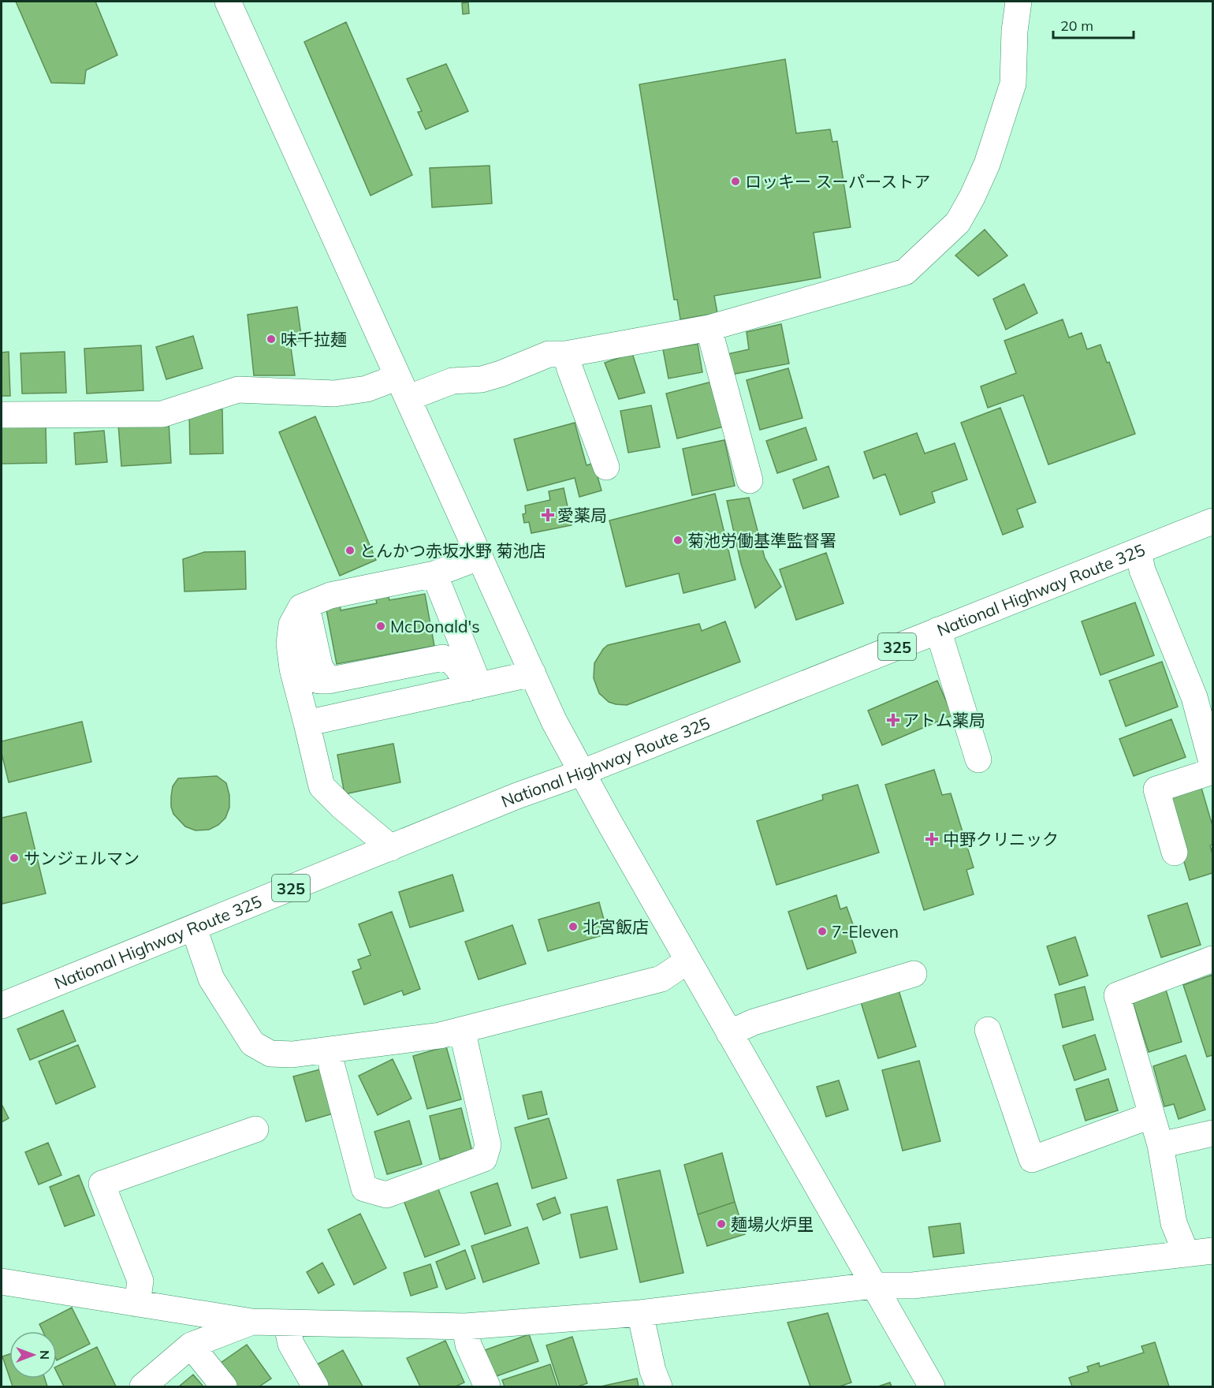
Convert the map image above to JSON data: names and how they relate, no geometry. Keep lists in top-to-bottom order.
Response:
{
  "streets": {
    "main road": ["National Highway Route 325", "325"]
  },
  "places": {
    "other": [
      "ロッキー スーパーストア",
      "味千拉麺",
      "菊池労働基準監督署",
      "とんかつ赤坂水野 菊池店",
      "McDonald's",
      "サンジェルマン",
      "北宮飯店",
      "7-Eleven",
      "麺場火炉里"
    ],
    "health": ["愛薬局", "アトム薬局", "中野クリニック"]
  },
  "scale_bar": "20 m",
  "north": "right"
}
